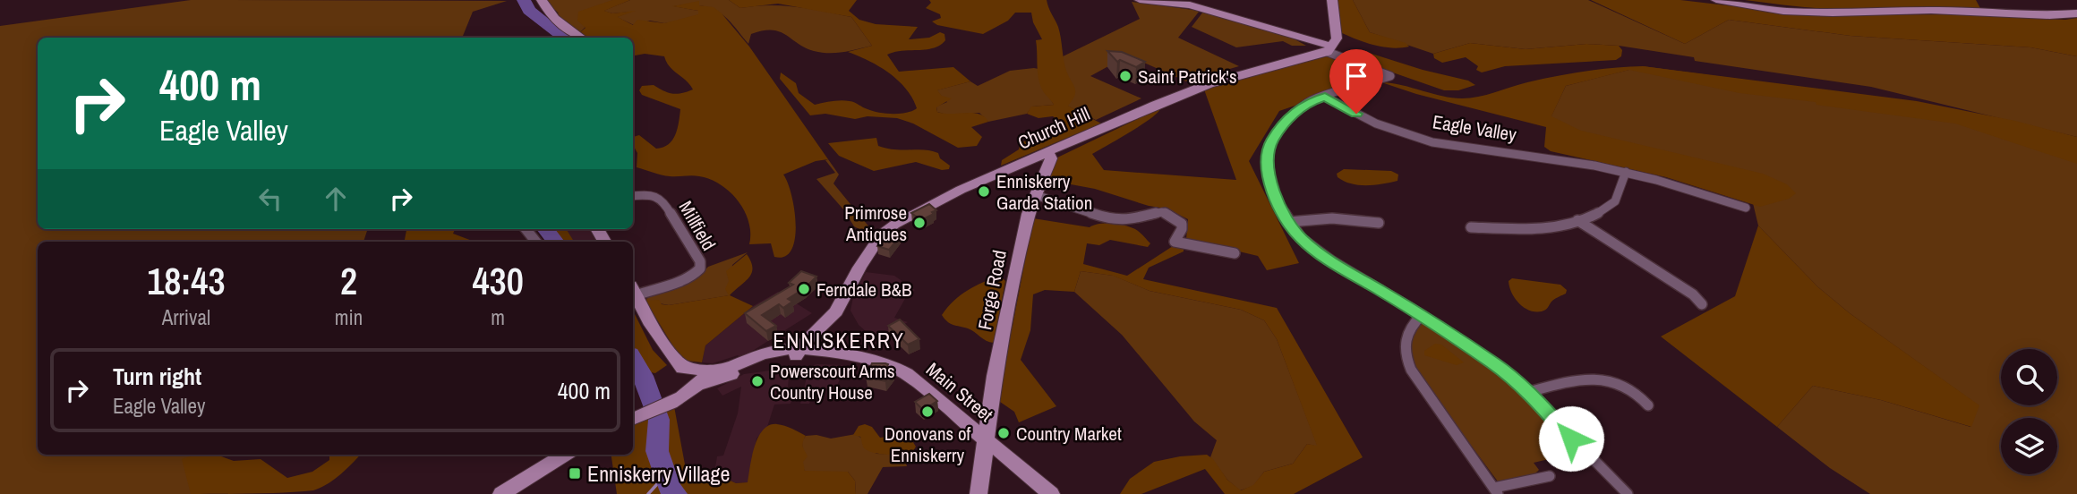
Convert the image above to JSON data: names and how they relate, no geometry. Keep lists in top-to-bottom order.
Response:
{
  "streets": {
    "main road": ["Church Hill", "Forge Road", "Main Street"],
    "street": ["Eagle Valley", "Millfield"]
  },
  "crossings": [
    ["Church Hill", "Forge Road"],
    ["Church Hill", "Main Street"],
    ["Forge Road", "Main Street"]
  ],
  "districts": ["ENNISKERRY"],
  "places": {
    "other": [
      "Saint Patrick's",
      "Enniskerry Garda Station",
      "Primrose Antiques",
      "Ferndale B&B",
      "Powerscourt Arms Country House",
      "Donovans of Enniskerry",
      "Country Market"
    ],
    "transit": ["Enniskerry Village"]
  },
  "page": {
    "turn": ["400 m", "Eagle Valley"],
    "eta": [
      "18:43",
      "Arrival",
      "2",
      "min",
      "430",
      "m"
    ],
    "list": [
      {
        "name": "Turn right",
        "note": "Eagle Valley",
        "value": "400 m"
      }
    ]
  }
}
